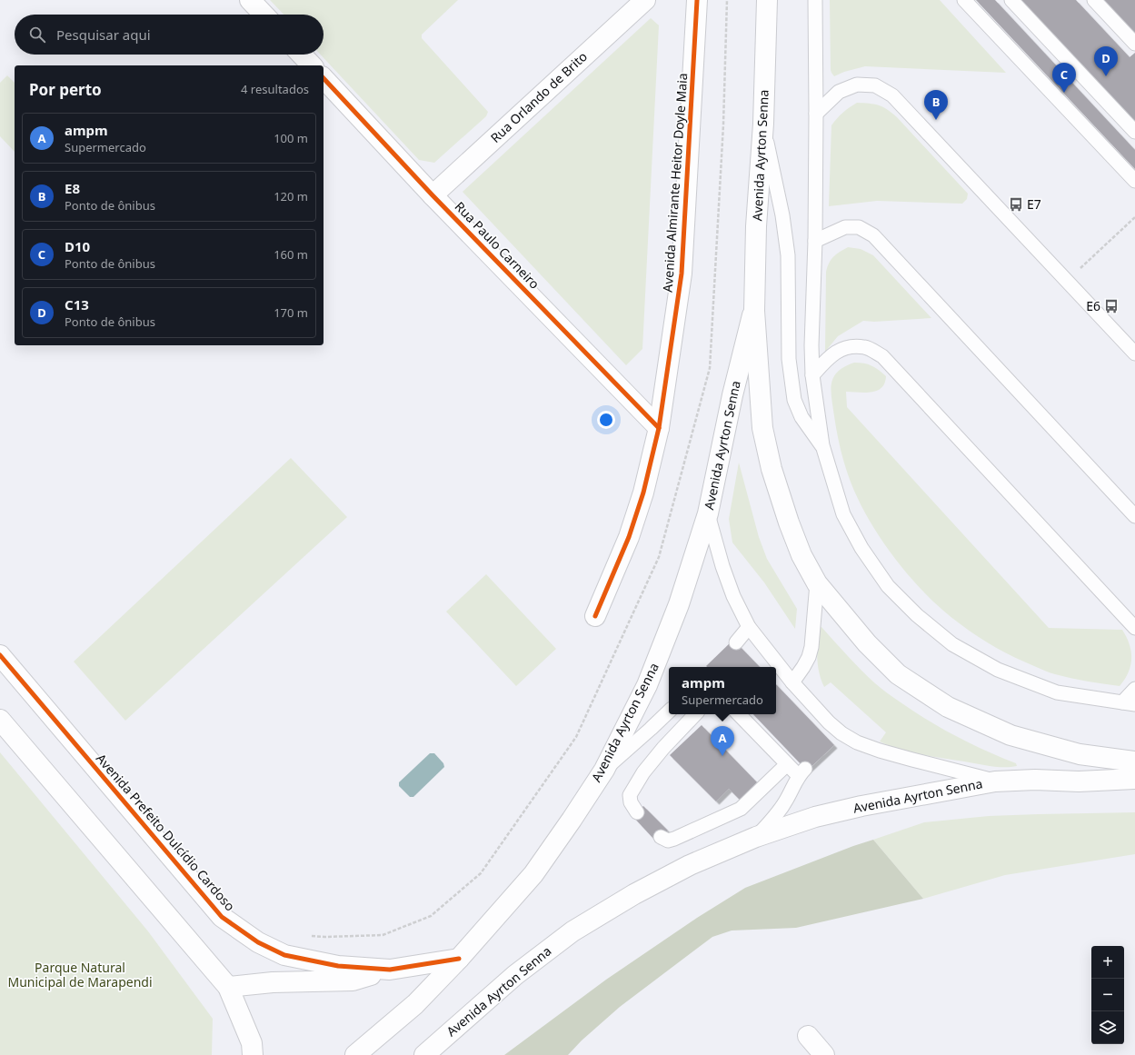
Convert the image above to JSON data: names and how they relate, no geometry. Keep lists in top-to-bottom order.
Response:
{
  "streets": {
    "main road": [
      "Rua Orlando de Brito",
      "Avenida Ayrton Senna",
      "Avenida Almirante Heitor Doyle Maia",
      "Rua Paulo Carneiro",
      "Avenida Prefeito Dulcídio Cardoso"
    ]
  },
  "crossings": [
    ["Rua Orlando de Brito", "Rua Paulo Carneiro"],
    ["Avenida Ayrton Senna", "Avenida Prefeito Dulcídio Cardoso"],
    ["Avenida Almirante Heitor Doyle Maia", "Rua Paulo Carneiro"]
  ],
  "parks": ["Parque Natural Municipal de Marapendi"],
  "places": {
    "bus stop": ["E7", "E6"]
  },
  "page": {
    "search": "Pesquisar aqui",
    "pins": [
      "D",
      "C",
      "B",
      "A"
    ],
    "heading": ["Por perto", "4 resultados"],
    "list": [
      {
        "mark": "A",
        "name": "ampm",
        "note": "Supermercado",
        "value": "100 m"
      },
      {
        "mark": "B",
        "name": "E8",
        "note": "Ponto de ônibus",
        "value": "120 m"
      },
      {
        "mark": "C",
        "name": "D10",
        "note": "Ponto de ônibus",
        "value": "160 m"
      },
      {
        "mark": "D",
        "name": "C13",
        "note": "Ponto de ônibus",
        "value": "170 m"
      }
    ],
    "popup": ["ampm", "Supermercado"],
    "map_buttons": ["+", "−"]
  }
}
